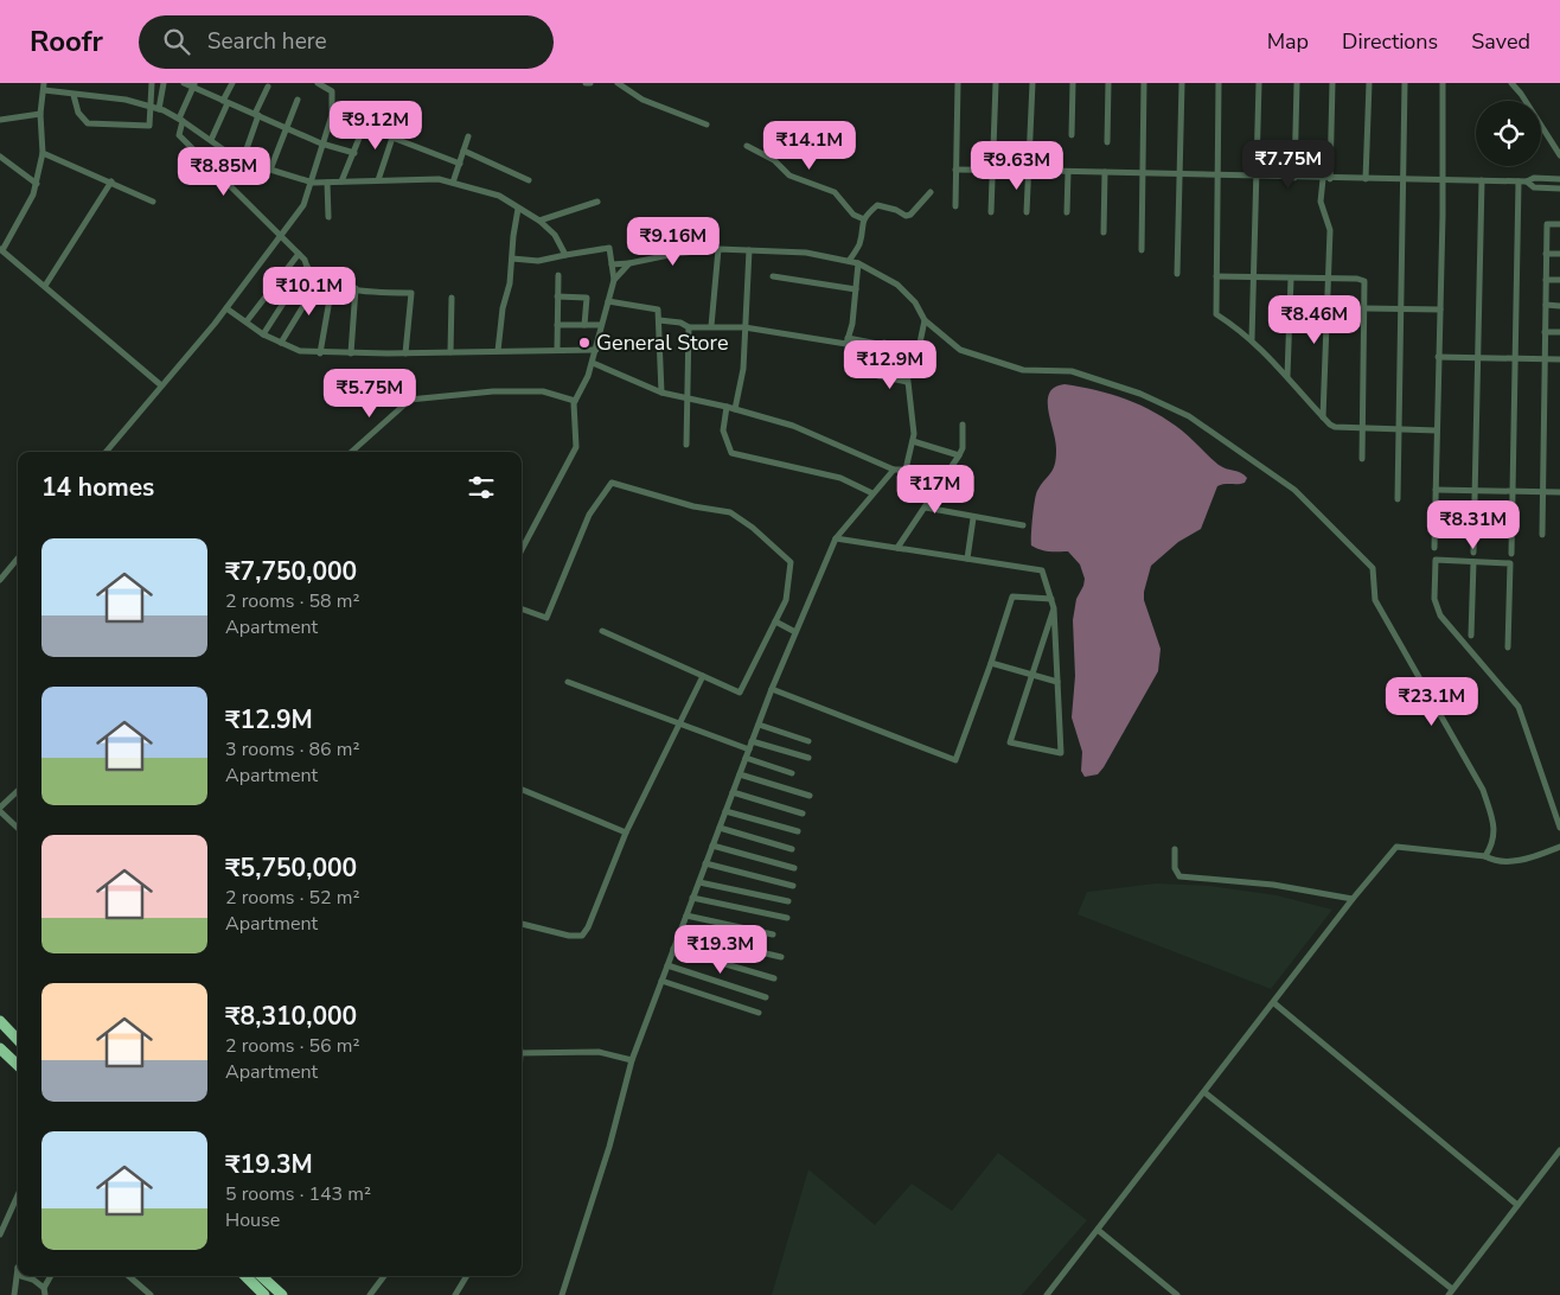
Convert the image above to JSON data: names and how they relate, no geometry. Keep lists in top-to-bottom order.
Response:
{
  "places": ["General Store"],
  "page": {
    "header": "Roofr",
    "search": "Search here",
    "nav": ["Map", "Directions", "Saved"],
    "price": [
      "₹9.12M",
      "₹14.1M",
      "₹7.75M",
      "₹9.63M",
      "₹8.85M",
      "₹9.16M",
      "₹10.1M",
      "₹8.46M",
      "₹12.9M",
      "₹5.75M",
      "₹17M",
      "₹8.31M",
      "₹23.1M",
      "₹19.3M"
    ],
    "heading": "14 homes",
    "list": [
      {
        "name": "₹7,750,000",
        "note": "2 rooms · 58 m² · Apartment"
      },
      {
        "name": "₹12.9M",
        "note": "3 rooms · 86 m² · Apartment"
      },
      {
        "name": "₹5,750,000",
        "note": "2 rooms · 52 m² · Apartment"
      },
      {
        "name": "₹8,310,000",
        "note": "2 rooms · 56 m² · Apartment"
      },
      {
        "name": "₹19.3M",
        "note": "5 rooms · 143 m² · House"
      }
    ]
  }
}
